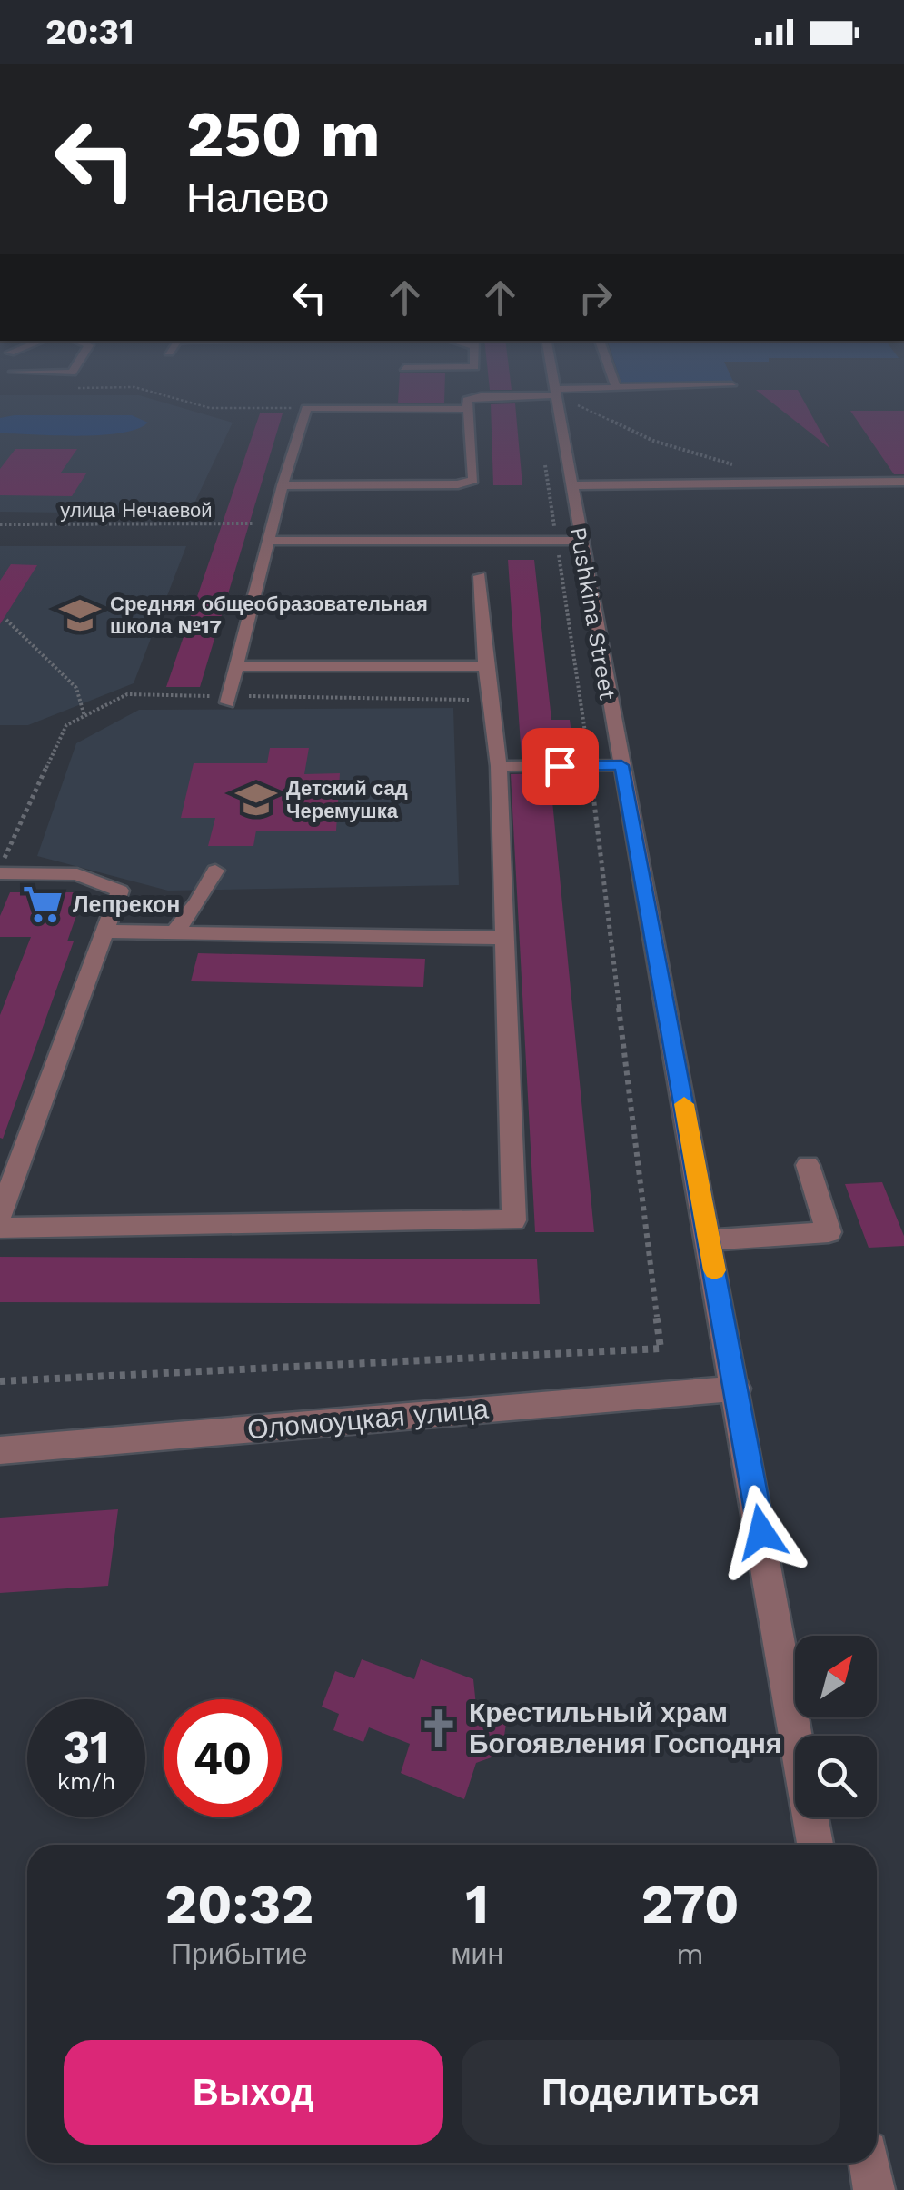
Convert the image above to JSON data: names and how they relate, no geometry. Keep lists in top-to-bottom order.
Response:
{
  "streets": {
    "street": ["Pushkina Street", "Оломоуцкая улица"],
    "path": ["улица Нечаевой"]
  },
  "crossings": [
    ["Pushkina Street", "Оломоуцкая улица"]
  ],
  "places": {
    "school or university": ["Средняя общеобразовательная школа №17", "Детский сад Черемушка"],
    "supermarket": ["Лепрекон"],
    "church": ["Крестильный храм Богоявления Господня"]
  },
  "north": "top right",
  "page": {
    "status": "20:31",
    "turn": ["250 m", "Налево"],
    "speed": "31 km/h",
    "limit": "40",
    "eta": [
      "20:32",
      "Прибытие",
      "1",
      "мин",
      "270",
      "m"
    ],
    "buttons": ["Выход", "Поделиться"]
  }
}
